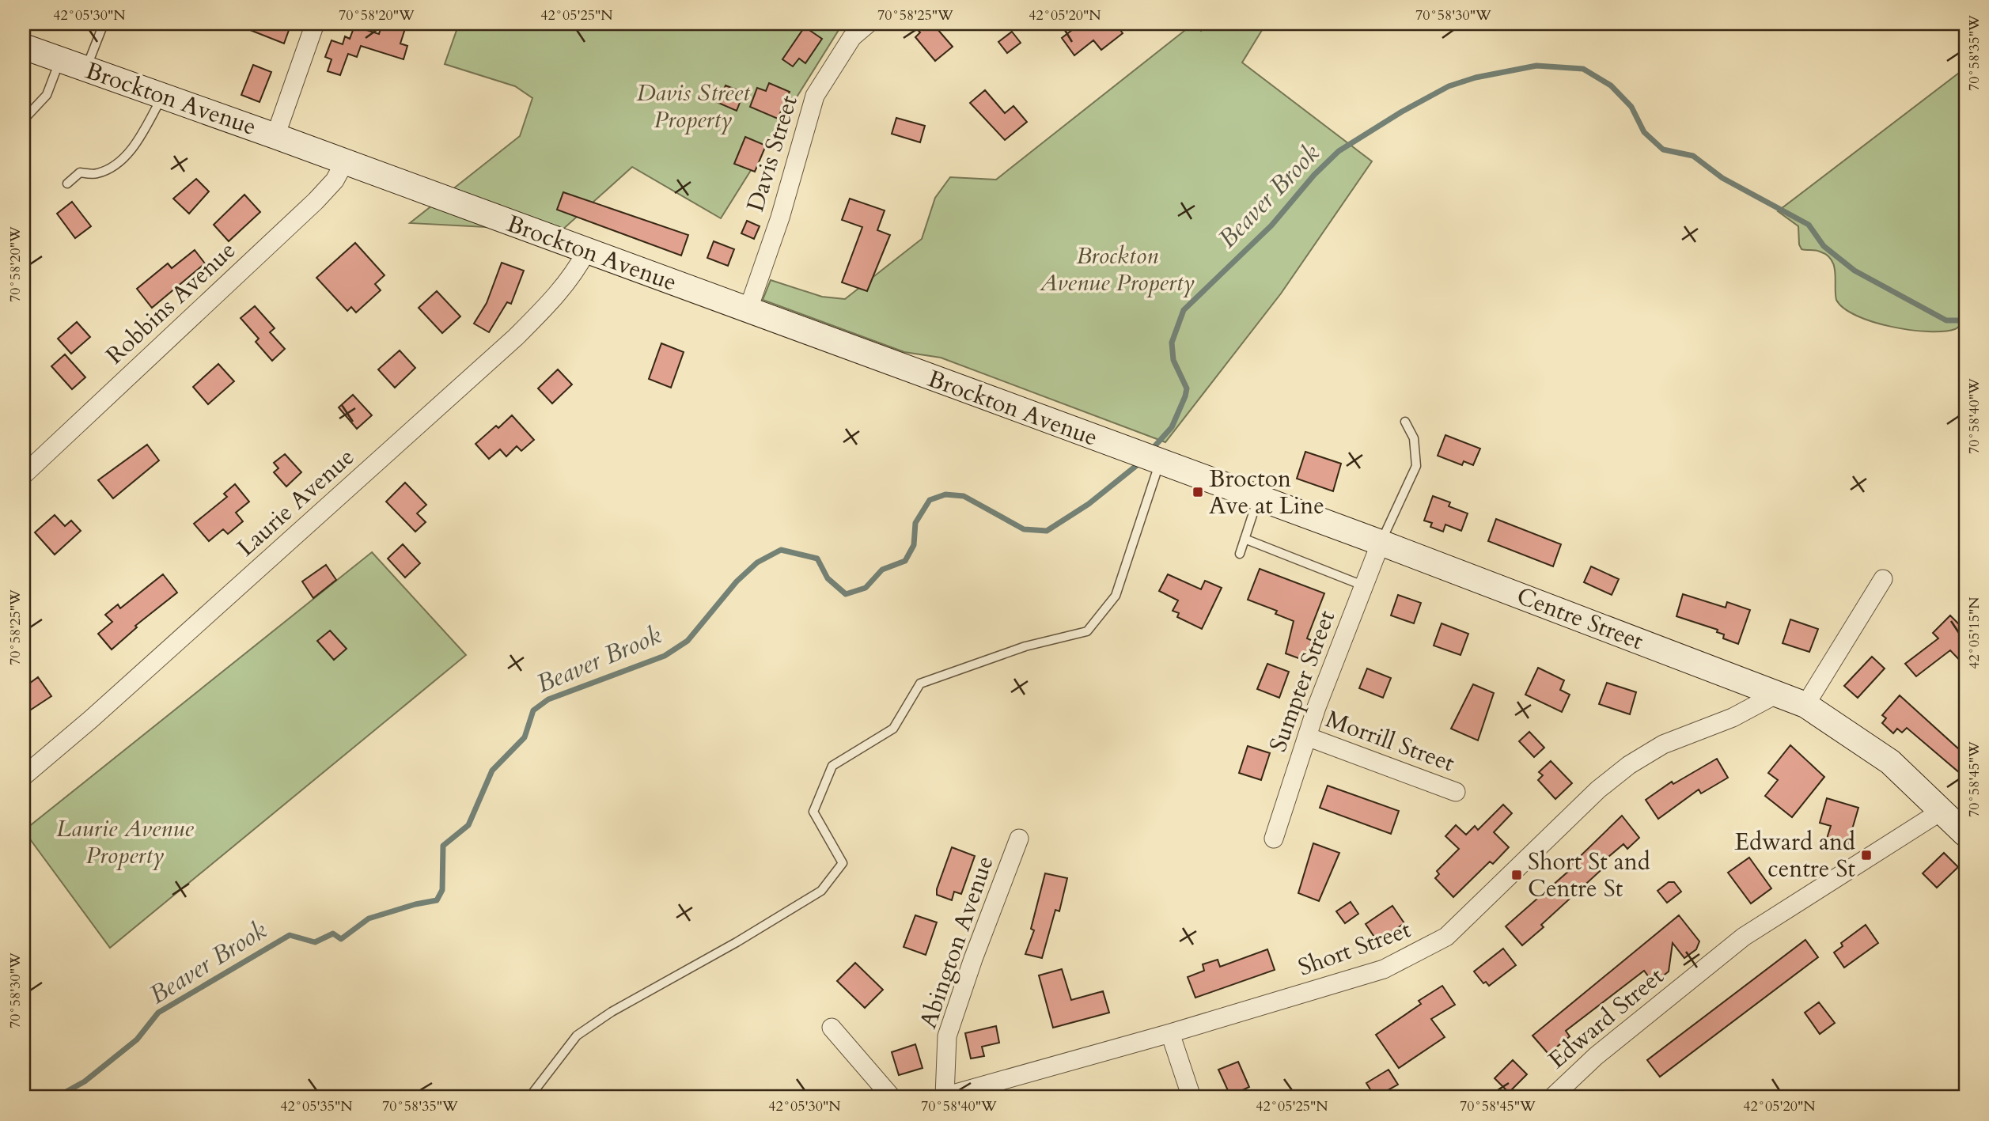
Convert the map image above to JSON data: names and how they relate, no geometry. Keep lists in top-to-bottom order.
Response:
{
  "streets": {
    "main road": ["Brockton Avenue", "Centre Street"],
    "street": [
      "Davis Street",
      "Robbins Avenue",
      "Laurie Avenue",
      "Sumpter Street",
      "Morrill Street",
      "Abington Avenue",
      "Short Street",
      "Edward Street"
    ]
  },
  "crossings": [
    ["Brockton Avenue", "Davis Street"],
    ["Brockton Avenue", "Robbins Avenue"],
    ["Brockton Avenue", "Laurie Avenue"],
    ["Brockton Avenue", "Centre Street"],
    ["Centre Street", "Sumpter Street"],
    ["Centre Street", "Short Street"],
    ["Centre Street", "Edward Street"],
    ["Sumpter Street", "Morrill Street"],
    ["Abington Avenue", "Short Street"]
  ],
  "water": ["Beaver Brook"],
  "parks": ["Davis Street Property", "Brockton Avenue Property", "Laurie Avenue Property"],
  "places": {
    "transit": ["Brocton Ave at Line", "Edward and centre St", "Short St and Centre St"]
  },
  "coordinates": [
    "42°05'30\"N",
    "70°58'20\"W",
    "42°05'25\"N",
    "70°58'25\"W",
    "42°05'20\"N",
    "70°58'30\"W",
    "70°58'35\"W",
    "70°58'40\"W",
    "42°05'15\"N",
    "70°58'45\"W",
    "42°05'35\"N"
  ]
}
